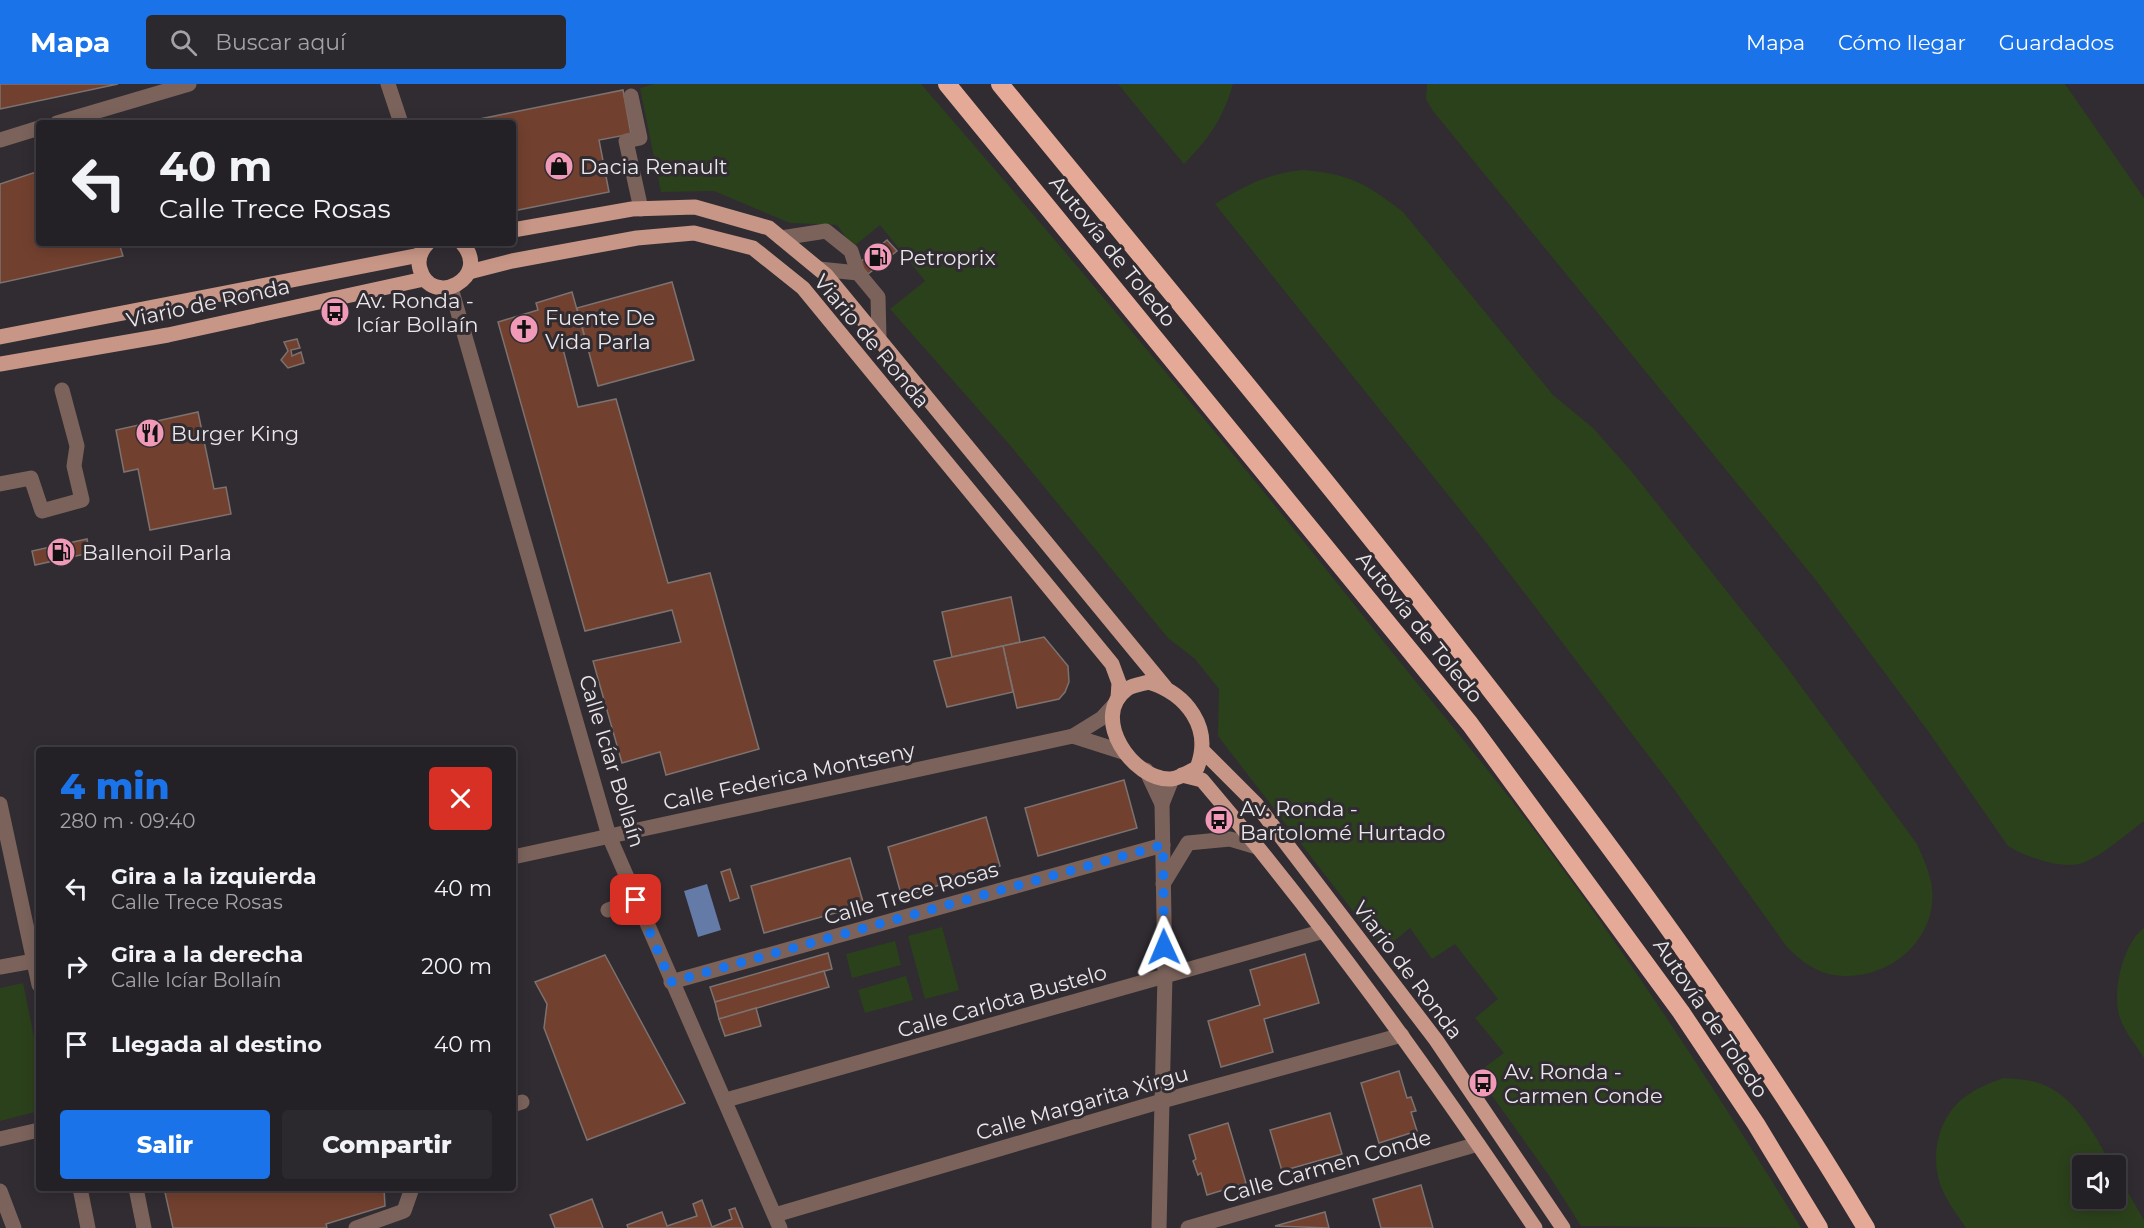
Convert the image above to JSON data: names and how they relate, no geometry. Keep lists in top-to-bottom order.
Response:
{
  "streets": {
    "highway": ["Autovía de Toledo"],
    "main road": ["Viario de Ronda"],
    "street": [
      "Calle Icíar Bollaín",
      "Calle Federica Montseny",
      "Calle Trece Rosas",
      "Calle Carlota Bustelo",
      "Calle Margarita Xirgu",
      "Calle Carmen Conde"
    ]
  },
  "crossings": [
    ["Viario de Ronda", "Calle Federica Montseny"],
    ["Viario de Ronda", "Calle Carlota Bustelo"],
    ["Viario de Ronda", "Calle Margarita Xirgu"],
    ["Viario de Ronda", "Calle Carmen Conde"],
    ["Calle Icíar Bollaín", "Calle Federica Montseny"],
    ["Calle Icíar Bollaín", "Calle Trece Rosas"],
    ["Calle Icíar Bollaín", "Calle Carlota Bustelo"],
    ["Calle Icíar Bollaín", "Calle Margarita Xirgu"]
  ],
  "places": {
    "shop": ["Dacia Renault"],
    "fuel station": ["Petroprix", "Ballenoil Parla"],
    "bus stop": ["Av. Ronda - Icíar Bollaín", "Av. Ronda - Bartolomé Hurtado", "Av. Ronda - Carmen Conde"],
    "church": ["Fuente De Vida Parla"],
    "restaurant": ["Burger King"]
  },
  "page": {
    "header": "Mapa",
    "search": "Buscar aquí",
    "nav": ["Mapa", "Cómo llegar", "Guardados"],
    "turn": ["40 m", "Calle Trece Rosas"],
    "heading": ["4 min", "280 m · 09:40"],
    "list": [
      {
        "name": "Gira a la izquierda",
        "note": "Calle Trece Rosas",
        "value": "40 m"
      },
      {
        "name": "Gira a la derecha",
        "note": "Calle Icíar Bollaín",
        "value": "200 m"
      },
      {
        "name": "Llegada al destino",
        "value": "40 m"
      }
    ],
    "buttons": ["Salir", "Compartir"]
  }
}
